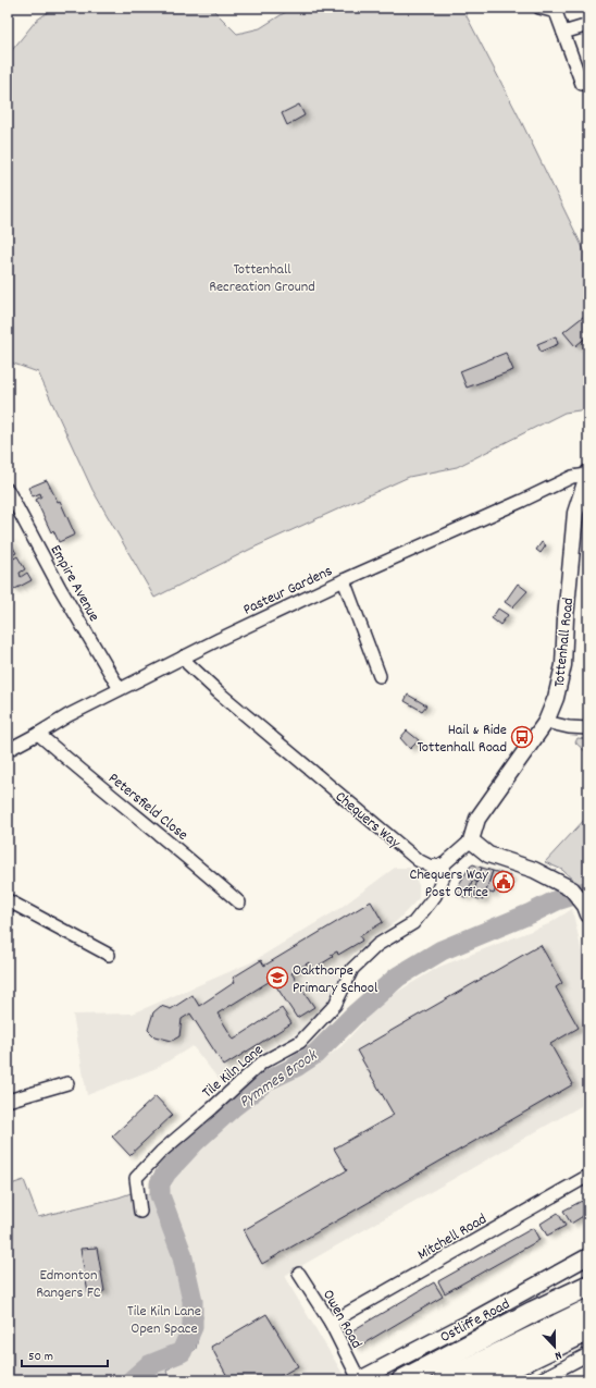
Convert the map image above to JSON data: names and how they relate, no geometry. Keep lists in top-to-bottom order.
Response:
{
  "streets": {
    "street": [
      "Empire Avenue",
      "Pasteur Gardens",
      "Tottenhall Road",
      "Petersfield Close",
      "Chequers Way",
      "Tile Kiln Lane",
      "Mitchell Road",
      "Owen Road",
      "Ostliffe Road"
    ]
  },
  "crossings": [
    ["Empire Avenue", "Pasteur Gardens"],
    ["Pasteur Gardens", "Tottenhall Road"],
    ["Pasteur Gardens", "Petersfield Close"],
    ["Pasteur Gardens", "Chequers Way"],
    ["Chequers Way", "Tile Kiln Lane"],
    ["Mitchell Road", "Owen Road"],
    ["Owen Road", "Ostliffe Road"]
  ],
  "water": ["Pymmes Brook"],
  "parks": ["Tottenhall Recreation Ground", "Edmonton Rangers FC", "Tile Kiln Lane Open Space"],
  "places": {
    "bus stop": ["Hail & Ride Tottenhall Road"],
    "public building": ["Chequers Way Post Office"],
    "school or university": ["Oakthorpe Primary School"]
  },
  "scale_bar": "50 m",
  "north": "bottom"
}
